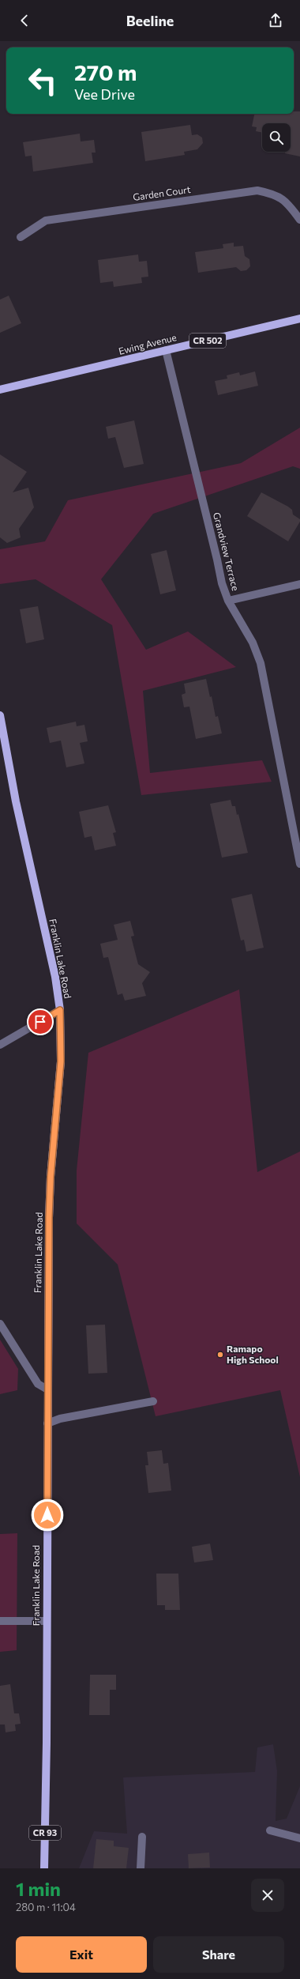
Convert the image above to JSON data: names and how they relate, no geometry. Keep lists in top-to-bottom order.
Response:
{
  "streets": {
    "main road": [
      "CR 502",
      "Ewing Avenue",
      "Franklin Lake Road",
      "CR 93"
    ],
    "street": ["Garden Court", "Grandview Terrace"]
  },
  "crossings": [
    ["Ewing Avenue", "Grandview Terrace"]
  ],
  "places": ["Ramapo High School"],
  "page": {
    "header": "Beeline",
    "turn": ["270 m", "Vee Drive"],
    "heading": ["1 min", "280 m · 11:04"],
    "buttons": ["Exit", "Share"]
  }
}
